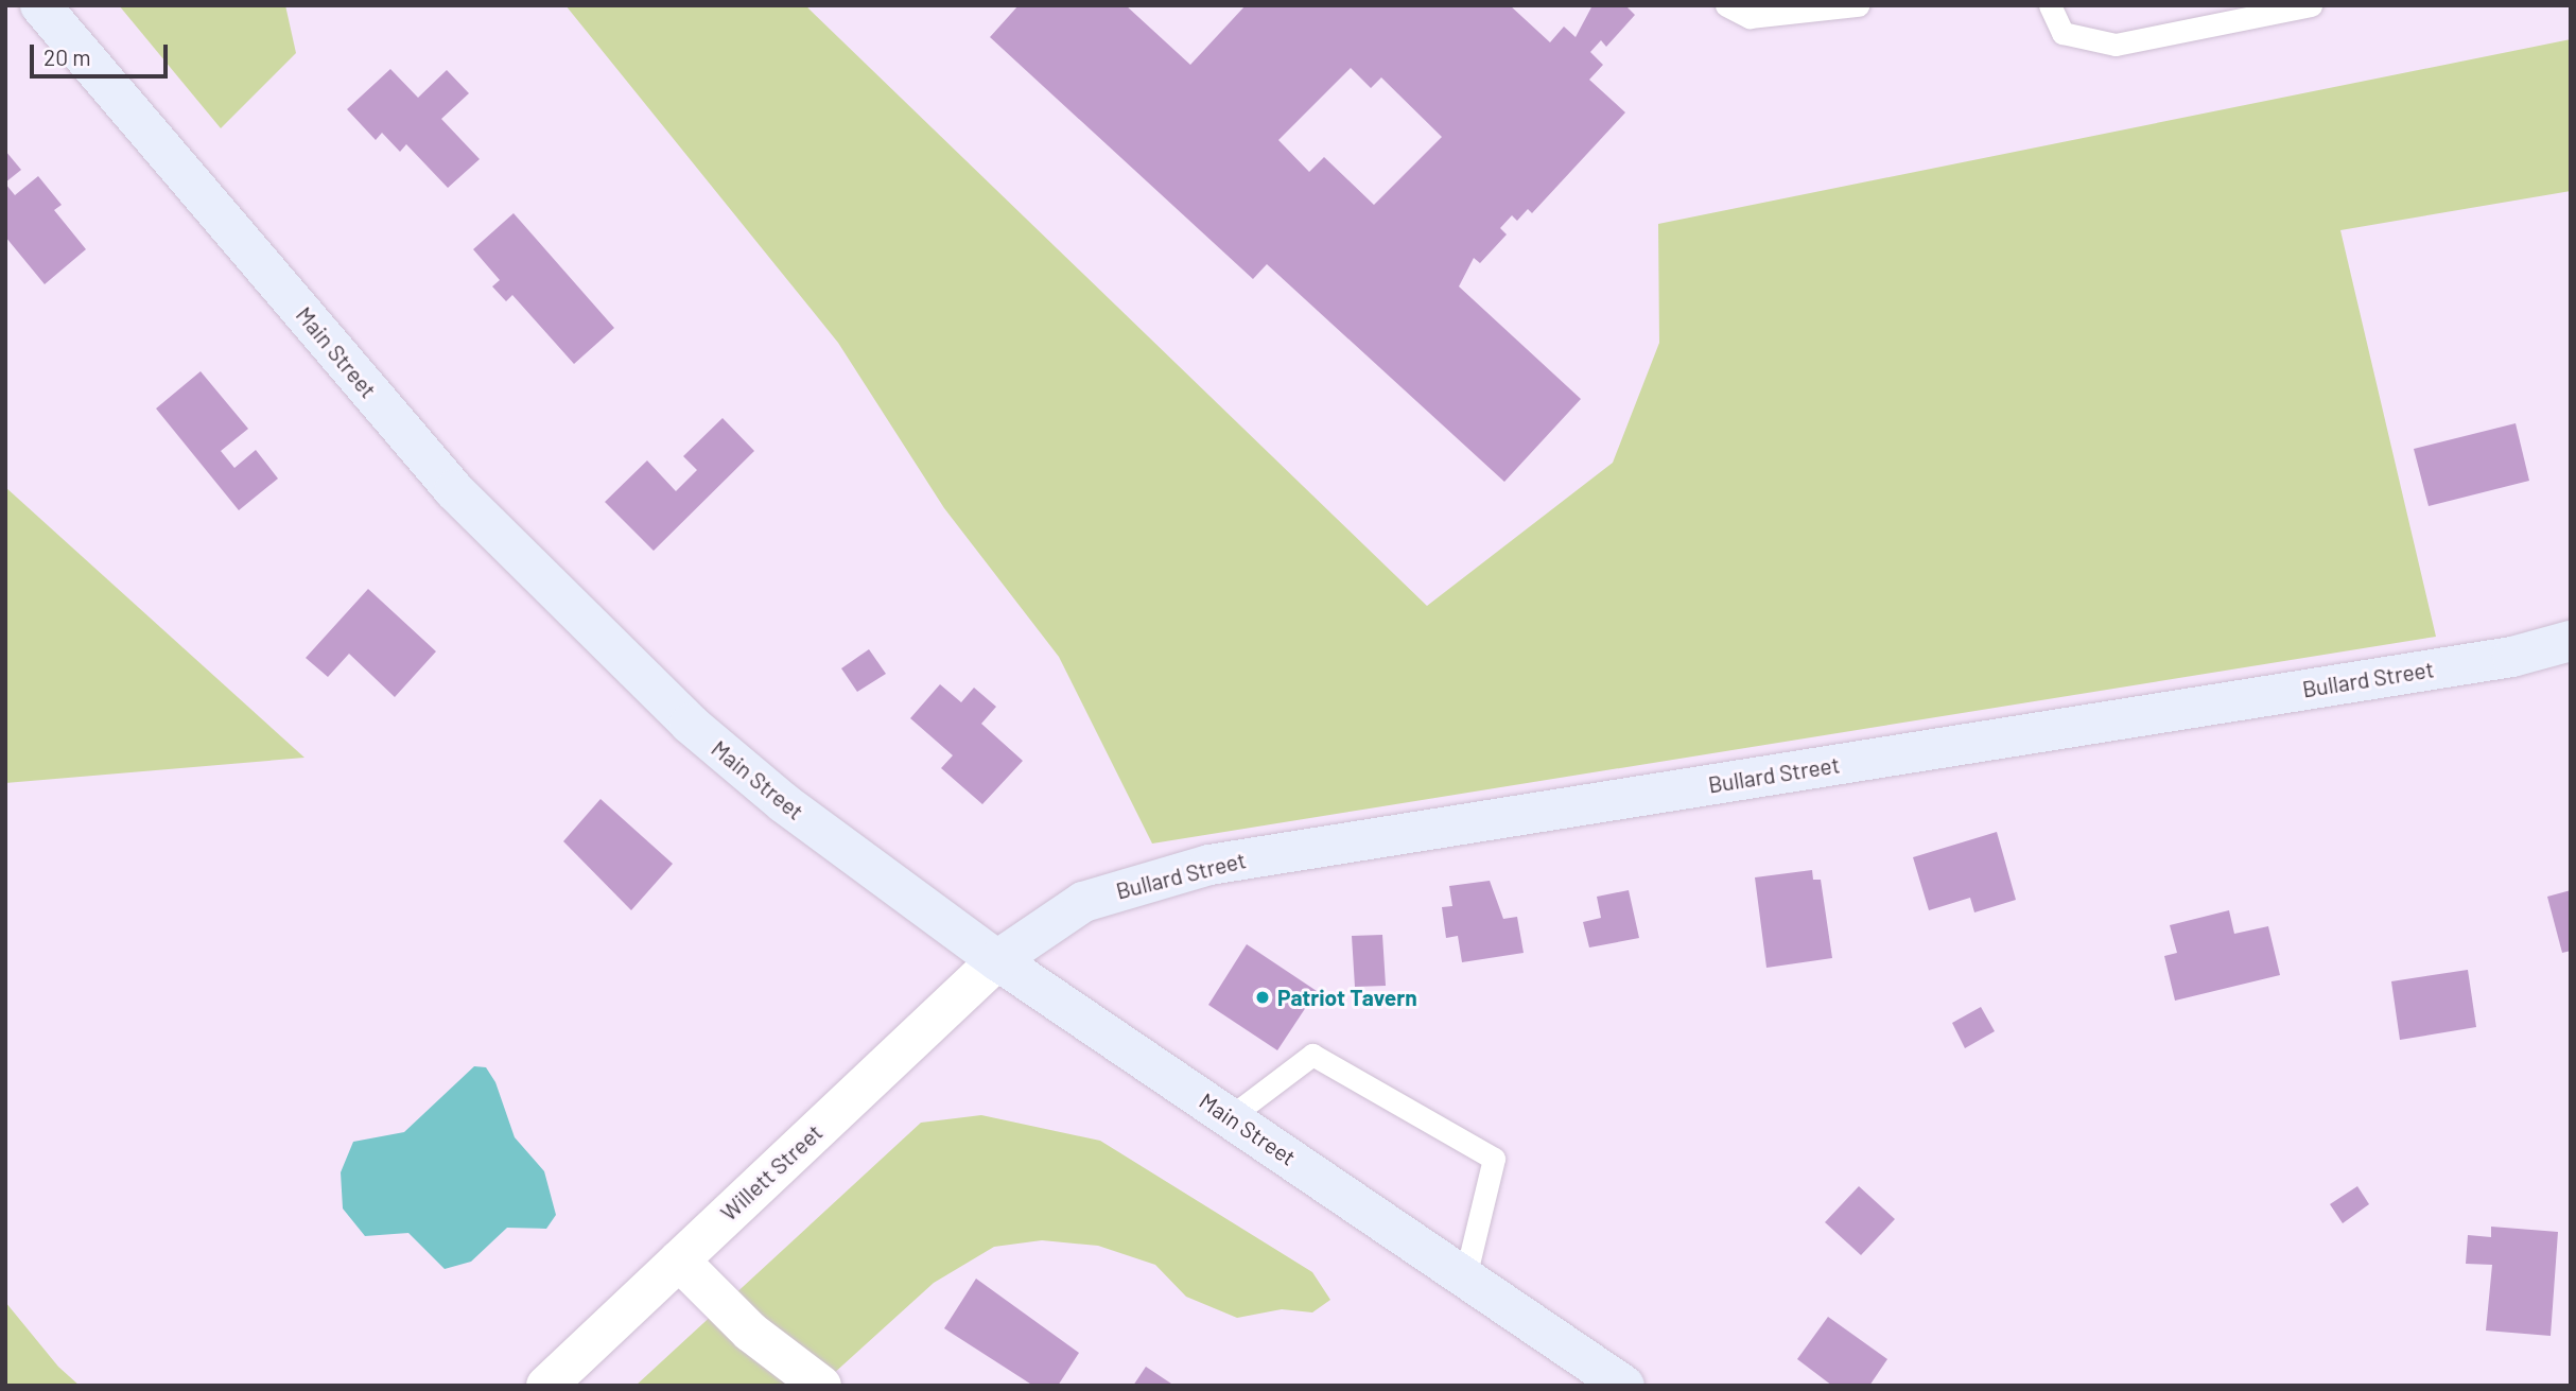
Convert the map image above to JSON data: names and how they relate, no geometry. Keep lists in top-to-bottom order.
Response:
{
  "streets": {
    "main road": ["Main Street", "Bullard Street"],
    "street": ["Willett Street"]
  },
  "crossings": [
    ["Main Street", "Bullard Street"],
    ["Main Street", "Willett Street"],
    ["Bullard Street", "Willett Street"]
  ],
  "places": ["Patriot Tavern"],
  "scale_bar": "20 m"
}
